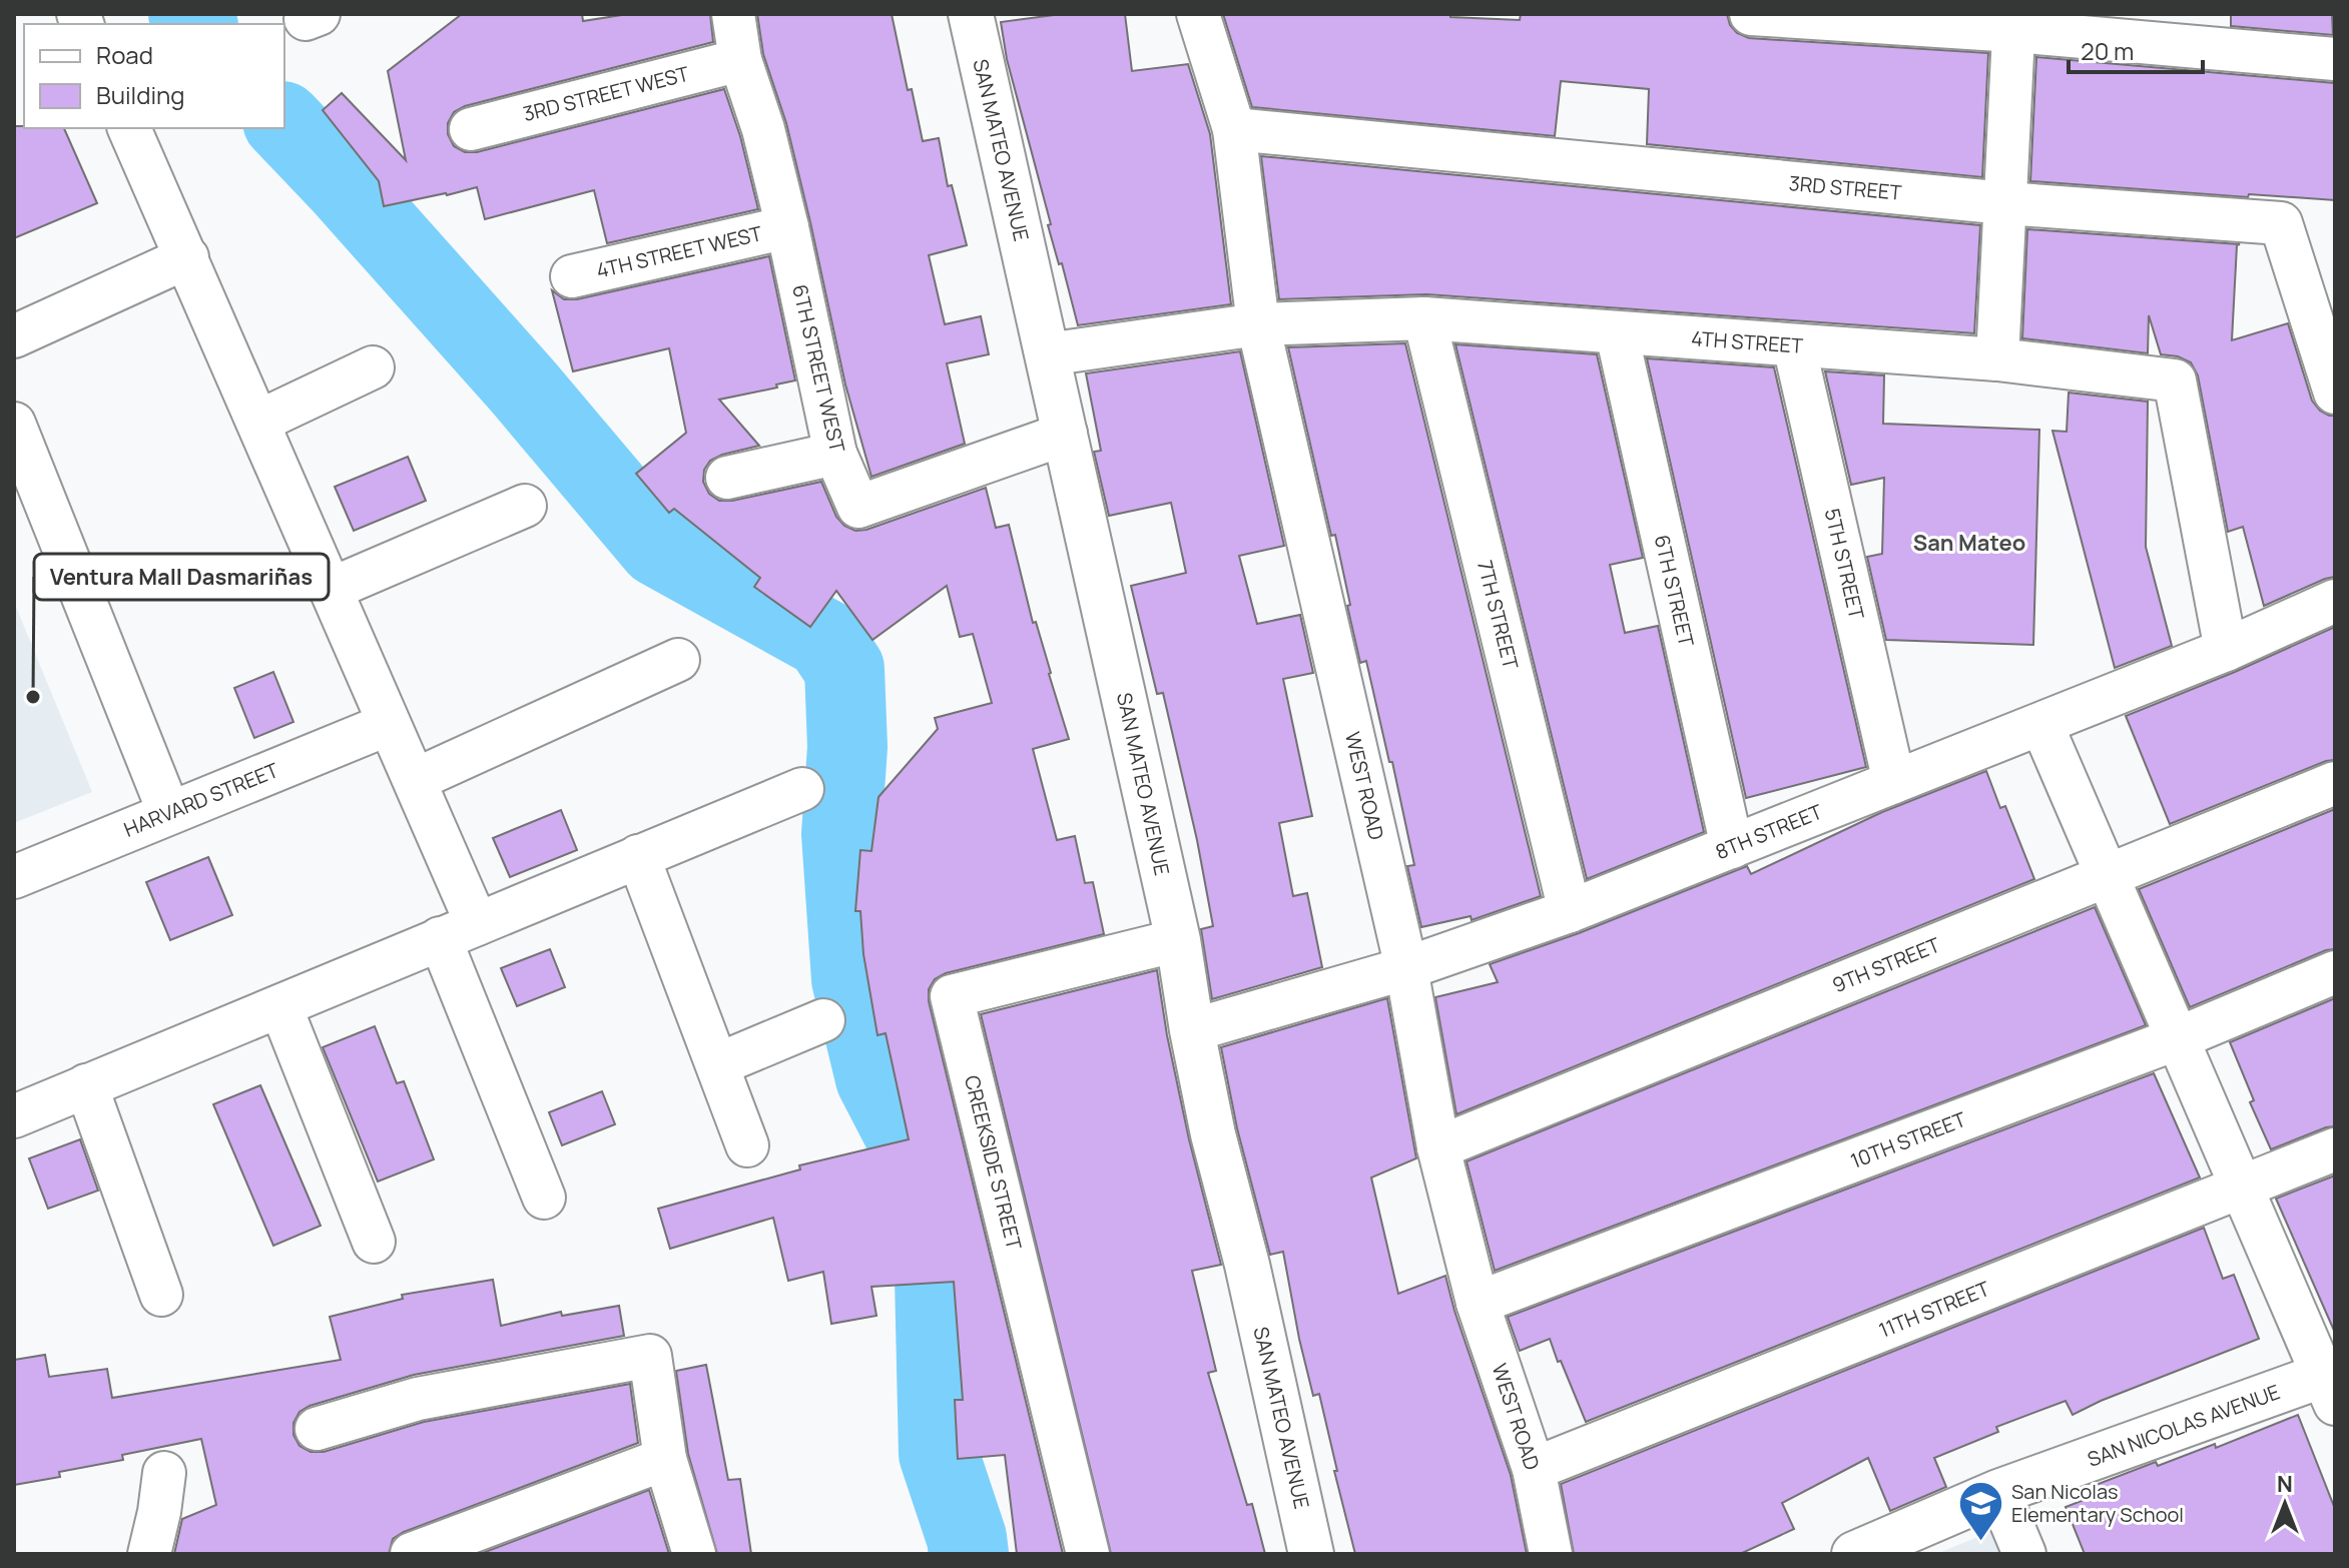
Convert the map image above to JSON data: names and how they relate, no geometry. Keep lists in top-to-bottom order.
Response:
{
  "streets": {
    "street": [
      "3RD STREET WEST",
      "SAN MATEO AVENUE",
      "3RD STREET",
      "4TH STREET WEST",
      "4TH STREET",
      "6TH STREET WEST",
      "5TH STREET",
      "6TH STREET",
      "7TH STREET",
      "WEST ROAD",
      "HARVARD STREET",
      "8TH STREET",
      "9TH STREET",
      "10TH STREET",
      "CREEKSIDE STREET",
      "11TH STREET",
      "SAN NICOLAS AVENUE"
    ]
  },
  "crossings": [
    ["3RD STREET WEST", "6TH STREET WEST"],
    ["SAN MATEO AVENUE", "4TH STREET"],
    ["SAN MATEO AVENUE", "6TH STREET WEST"],
    ["SAN MATEO AVENUE", "8TH STREET"],
    ["SAN MATEO AVENUE", "CREEKSIDE STREET"],
    ["3RD STREET", "WEST ROAD"],
    ["4TH STREET WEST", "6TH STREET WEST"],
    ["4TH STREET", "5TH STREET"],
    ["4TH STREET", "6TH STREET"],
    ["4TH STREET", "7TH STREET"],
    ["4TH STREET", "WEST ROAD"],
    ["4TH STREET", "8TH STREET"],
    ["5TH STREET", "8TH STREET"],
    ["6TH STREET", "8TH STREET"],
    ["7TH STREET", "8TH STREET"],
    ["WEST ROAD", "8TH STREET"],
    ["WEST ROAD", "9TH STREET"],
    ["WEST ROAD", "10TH STREET"],
    ["WEST ROAD", "11TH STREET"]
  ],
  "districts": ["San Mateo"],
  "places": {
    "other": ["Ventura Mall Dasmariñas"],
    "school or university": ["San Nicolas Elementary School"]
  },
  "legend": ["Road", "Building"],
  "scale_bar": "20 m",
  "north": "top"
}
